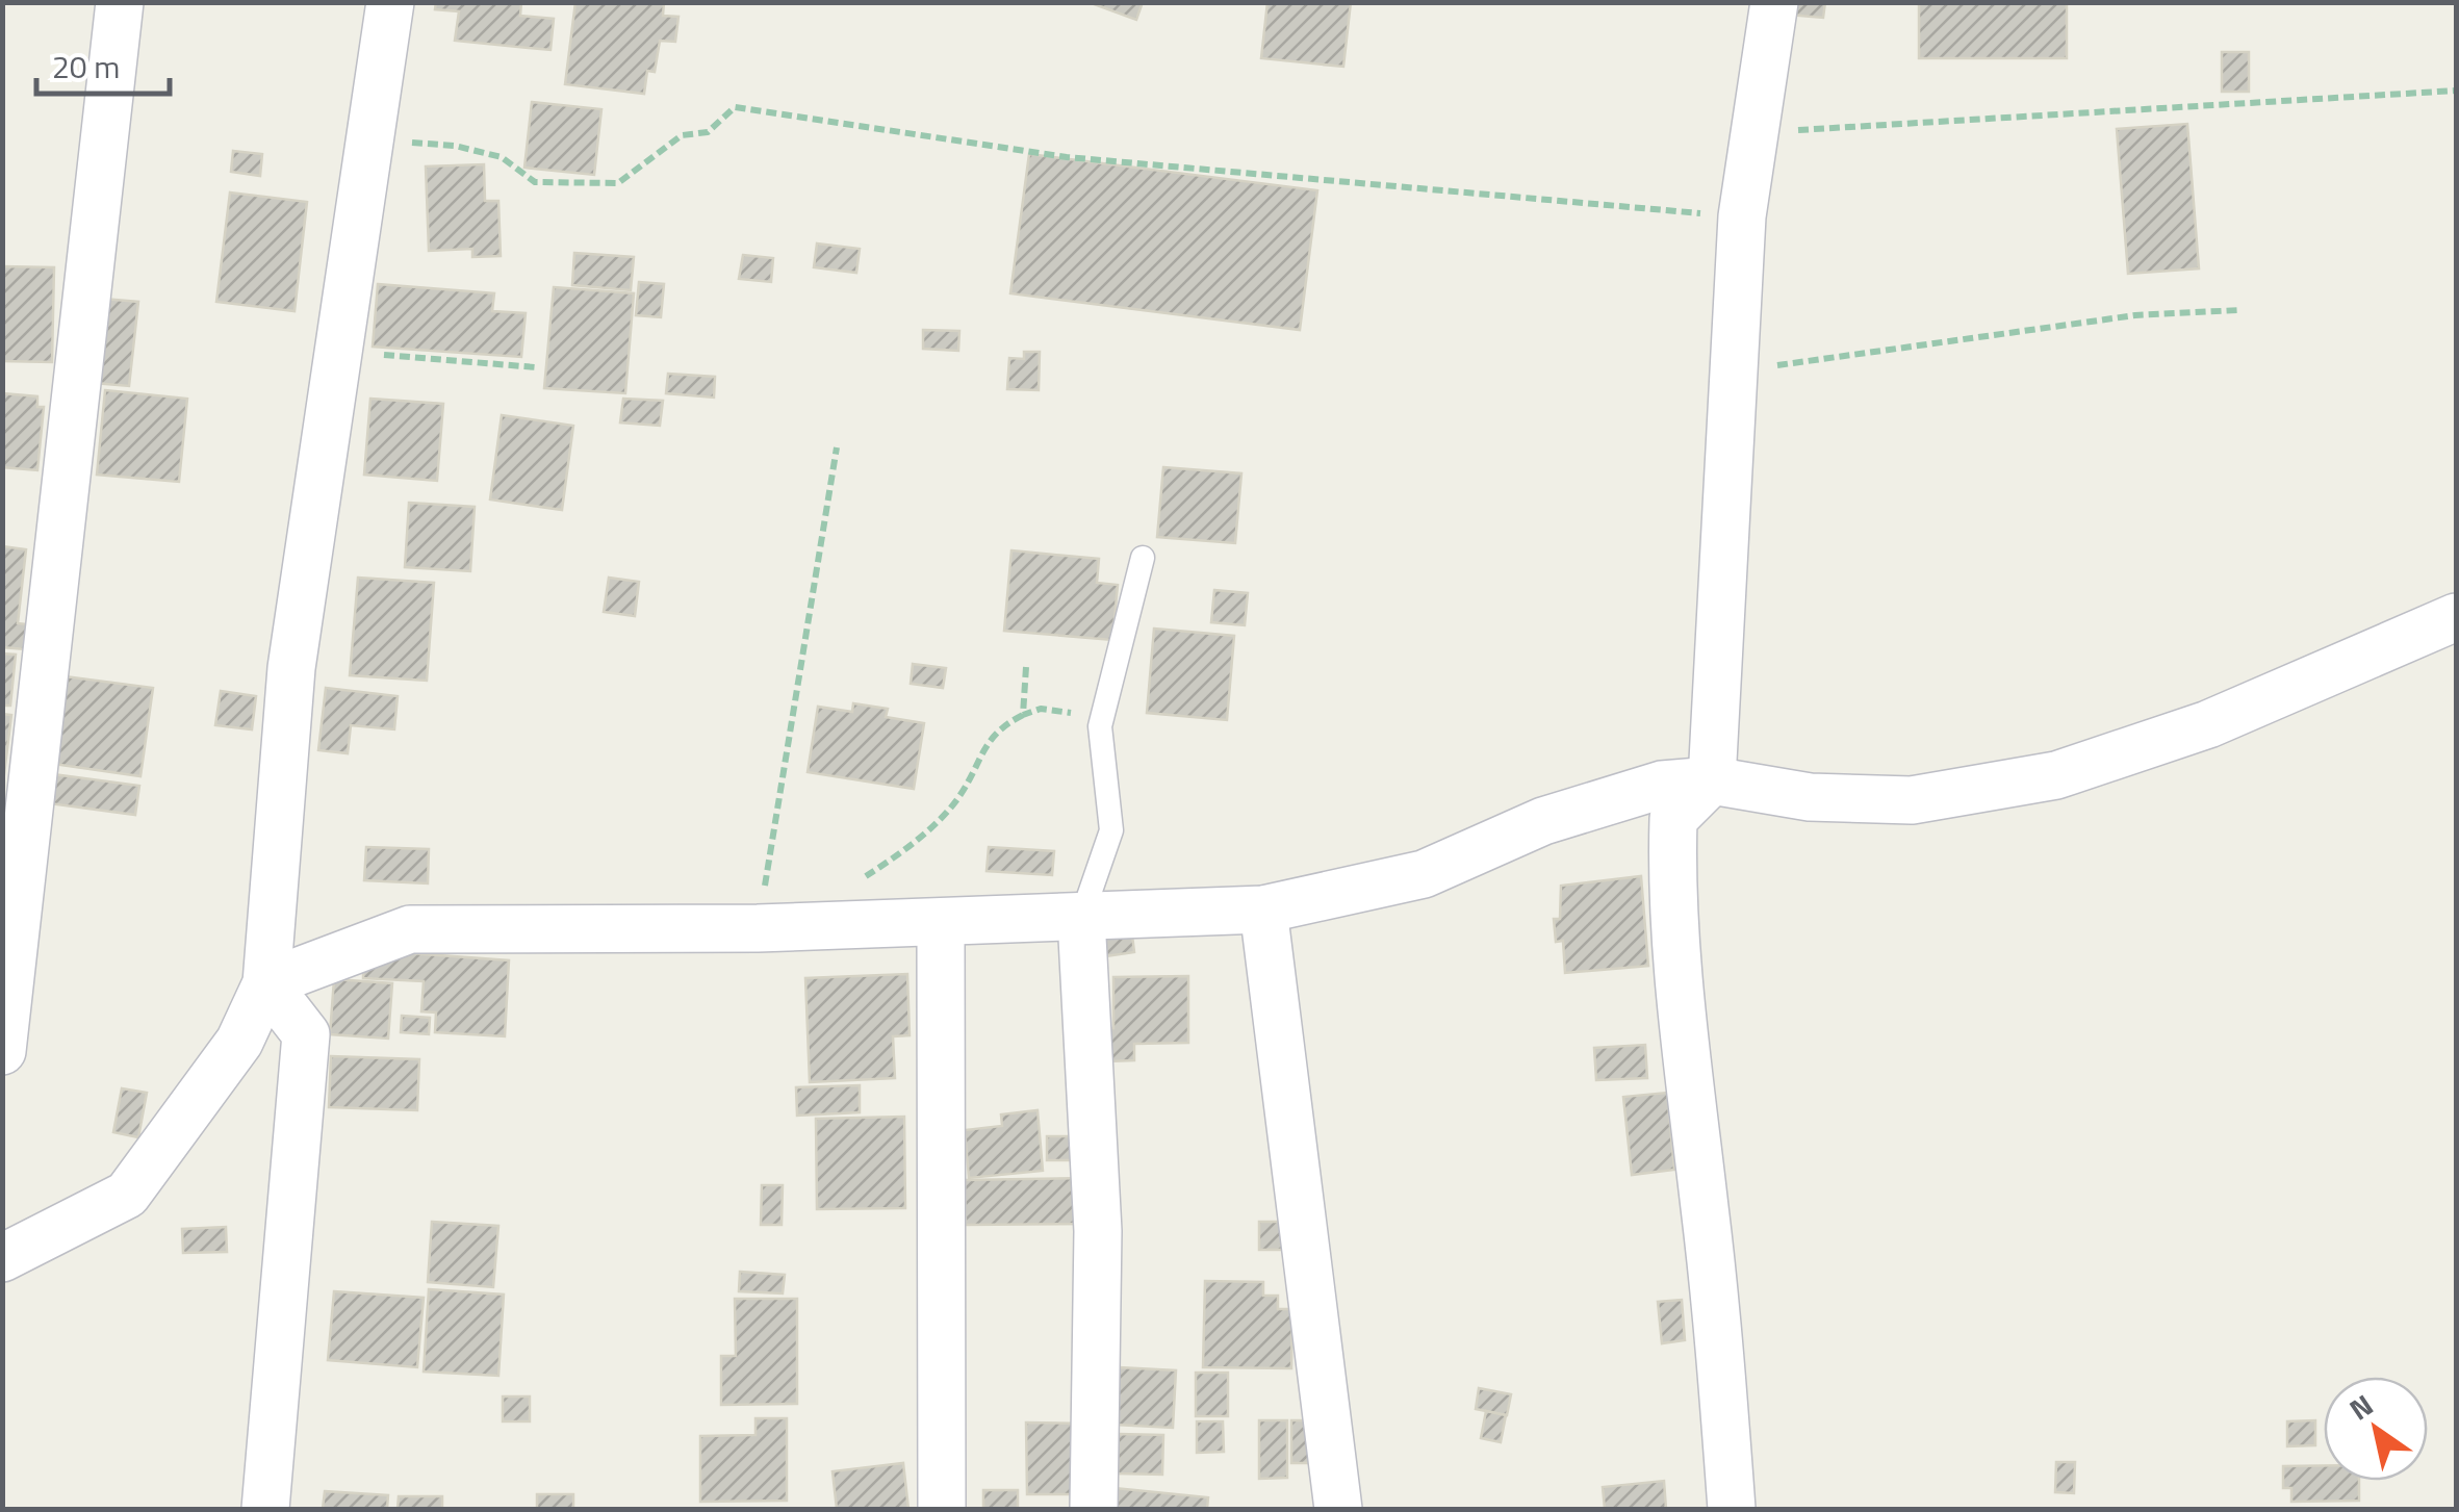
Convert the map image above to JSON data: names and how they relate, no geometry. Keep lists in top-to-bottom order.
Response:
{
  "scale_bar": "20 m",
  "north": "top left"
}
